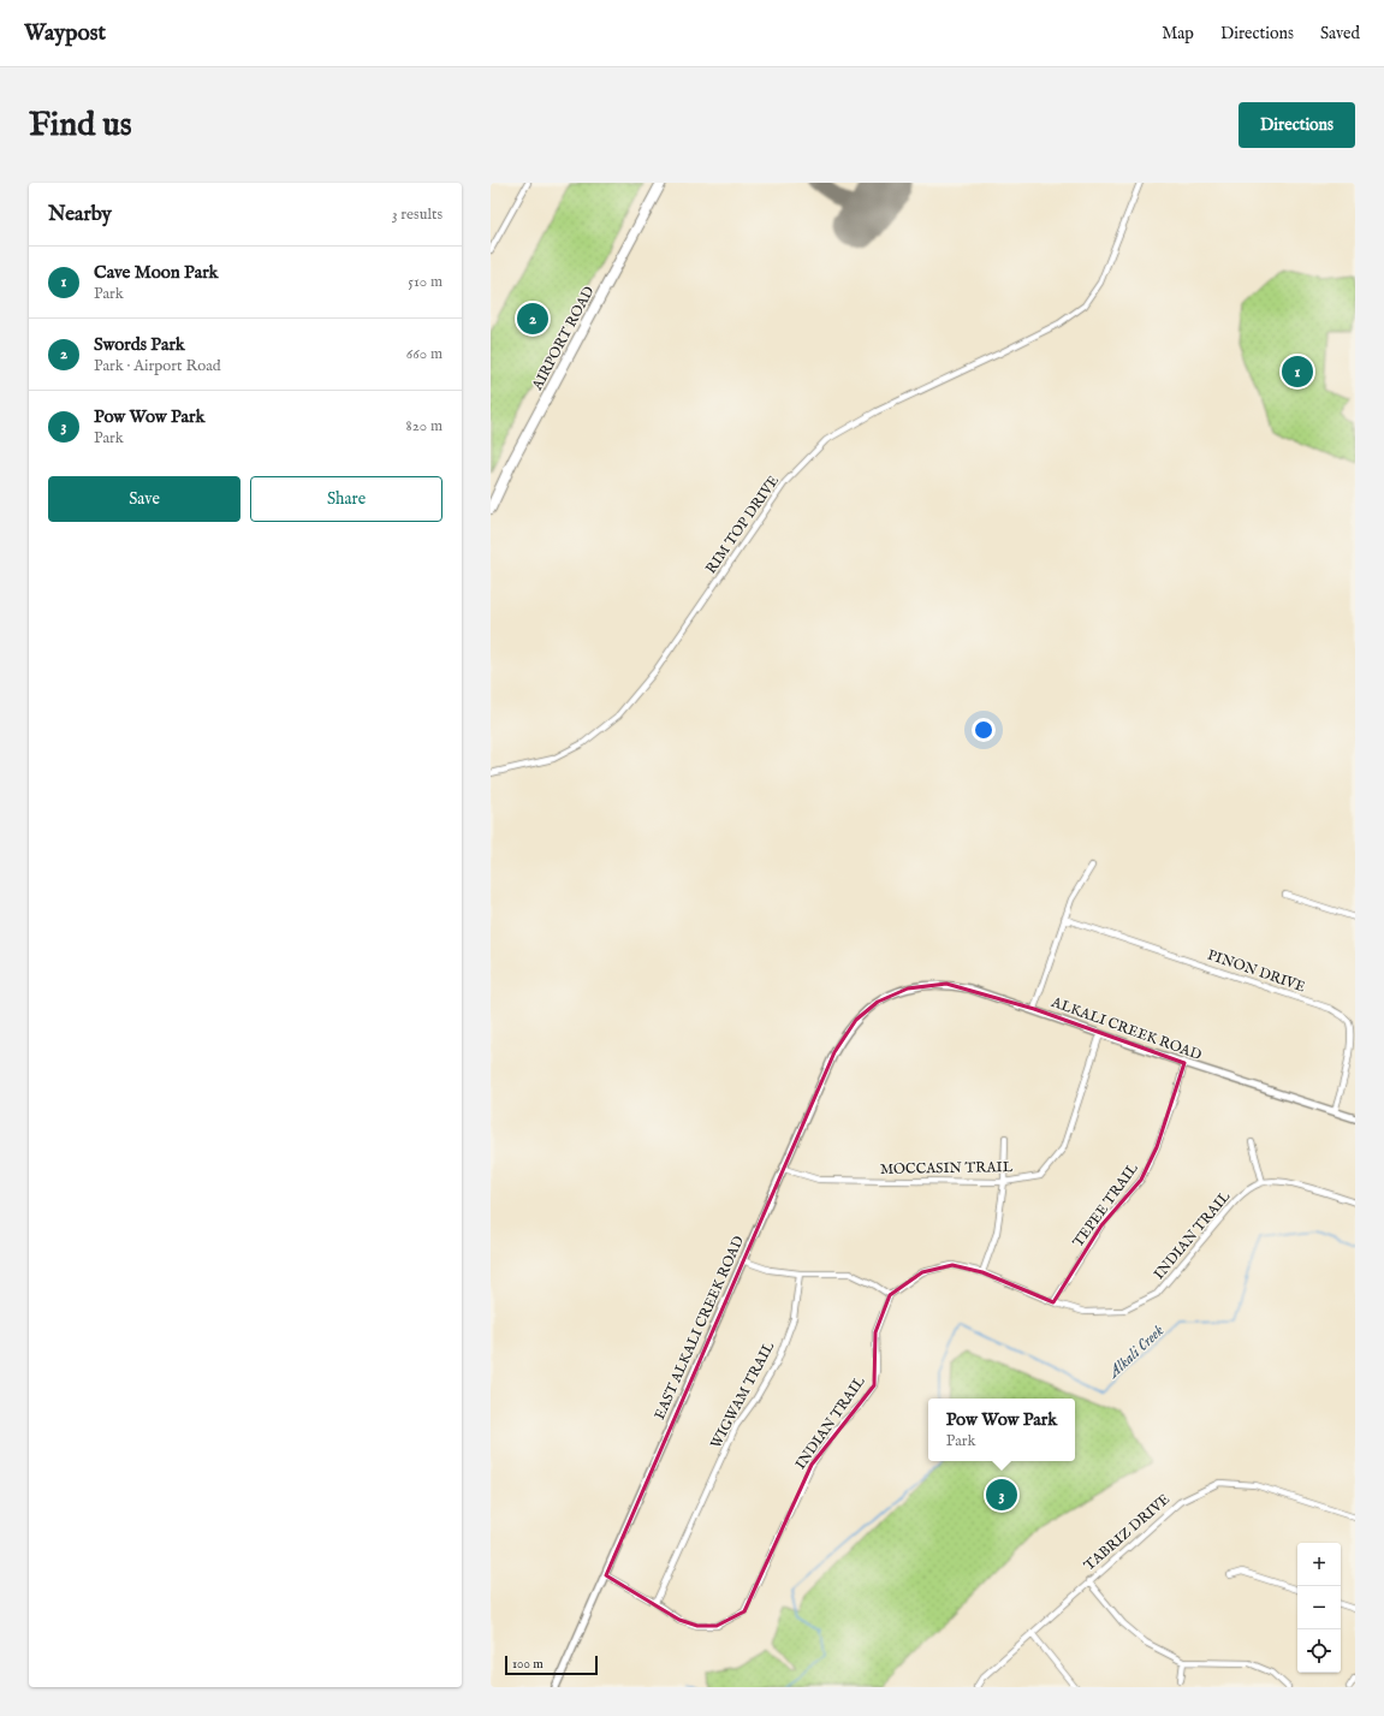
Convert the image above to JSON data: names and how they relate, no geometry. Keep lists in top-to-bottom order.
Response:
{
  "streets": {
    "highway": ["AIRPORT ROAD"],
    "street": [
      "RIM TOP DRIVE",
      "PINON DRIVE",
      "ALKALI CREEK ROAD",
      "MOCCASIN TRAIL",
      "TEPEE TRAIL",
      "INDIAN TRAIL",
      "EAST ALKALI CREEK ROAD",
      "WIGWAM TRAIL",
      "TABRIZ DRIVE"
    ]
  },
  "crossings": [
    ["PINON DRIVE", "ALKALI CREEK ROAD"],
    ["ALKALI CREEK ROAD", "MOCCASIN TRAIL"],
    ["ALKALI CREEK ROAD", "TEPEE TRAIL"],
    ["ALKALI CREEK ROAD", "EAST ALKALI CREEK ROAD"],
    ["MOCCASIN TRAIL", "EAST ALKALI CREEK ROAD"],
    ["TEPEE TRAIL", "INDIAN TRAIL"],
    ["INDIAN TRAIL", "EAST ALKALI CREEK ROAD"],
    ["INDIAN TRAIL", "WIGWAM TRAIL"]
  ],
  "water": ["Alkali Creek"],
  "scale_bar": "100 m",
  "page": {
    "header": "Waypost",
    "nav": ["Map", "Directions", "Saved"],
    "buttons": [
      "Directions",
      ["Save", "Share"]
    ],
    "title": "Find us",
    "heading": ["Nearby", "3 results"],
    "list": [
      {
        "mark": "1",
        "name": "Cave Moon Park",
        "note": "Park",
        "value": "510 m"
      },
      {
        "mark": "2",
        "name": "Swords Park",
        "note": "Park · Airport Road",
        "value": "660 m"
      },
      {
        "mark": "3",
        "name": "Pow Wow Park",
        "note": "Park",
        "value": "820 m"
      }
    ],
    "pins": ["2", "1", "3"],
    "popup": ["Pow Wow Park", "Park"],
    "map_buttons": ["+", "−"],
    "scale": "100 m"
  }
}
